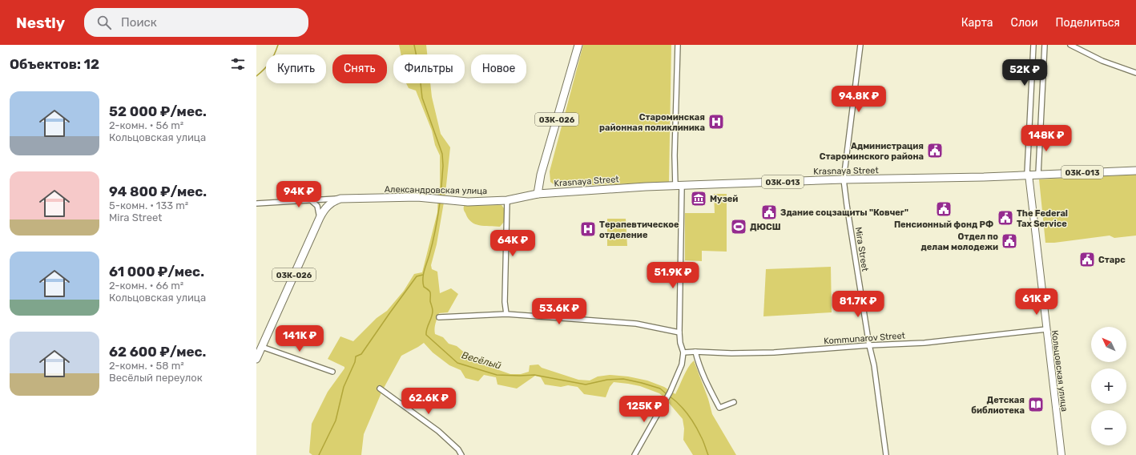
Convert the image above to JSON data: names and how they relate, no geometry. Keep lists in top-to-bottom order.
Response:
{
  "streets": {
    "main road": [
      "03К-026",
      "Krasnaya Street",
      "03К-013",
      "Александровская улица",
      "Кольцовская улица"
    ],
    "street": ["Mira Street", "Kommunarov Street"]
  },
  "crossings": [
    ["03К-026", "Krasnaya Street"],
    ["03К-026", "Александровская улица"],
    ["Krasnaya Street", "Александровская улица"],
    ["Krasnaya Street", "Mira Street"],
    ["Krasnaya Street", "Кольцовская улица"],
    ["Mira Street", "Kommunarov Street"],
    ["Kommunarov Street", "Кольцовская улица"]
  ],
  "water": ["Весёлый"],
  "places": {
    "hospital": ["Староминская районная поликлиника", "Терапевтическое отделение"],
    "public building": [
      "Администрация Староминского района",
      "Пенсионный фонд РФ",
      "Здание соцзащиты \"Ковчег\"",
      "The Federal Tax Service",
      "Отдел по делам молодежи",
      "Старс"
    ],
    "museum": ["Музей"],
    "sports": ["ДЮСШ"],
    "library": ["Детская библиотека"]
  },
  "north": "top left",
  "page": {
    "header": "Nestly",
    "search": "Поиск",
    "nav": ["Карта", "Слои", "Поделиться"],
    "heading": "Объектов: 12",
    "chip": [
      "Купить",
      "Снять",
      "Фильтры",
      "Новое"
    ],
    "price": [
      "52K ₽",
      "94.8K ₽",
      "148K ₽",
      "94K ₽",
      "64K ₽",
      "51.9K ₽",
      "61K ₽",
      "81.7K ₽",
      "53.6K ₽",
      "141K ₽",
      "62.6K ₽",
      "125K ₽"
    ],
    "list": [
      {
        "name": "52 000 ₽/мес.",
        "note": "2-комн. · 56 m² · Кольцовская улица"
      },
      {
        "name": "94 800 ₽/мес.",
        "note": "5-комн. · 133 m² · Mira Street"
      },
      {
        "name": "61 000 ₽/мес.",
        "note": "2-комн. · 66 m² · Кольцовская улица"
      },
      {
        "name": "62 600 ₽/мес.",
        "note": "2-комн. · 58 m² · Весёлый переулок"
      }
    ],
    "map_buttons": ["+", "−"]
  }
}
